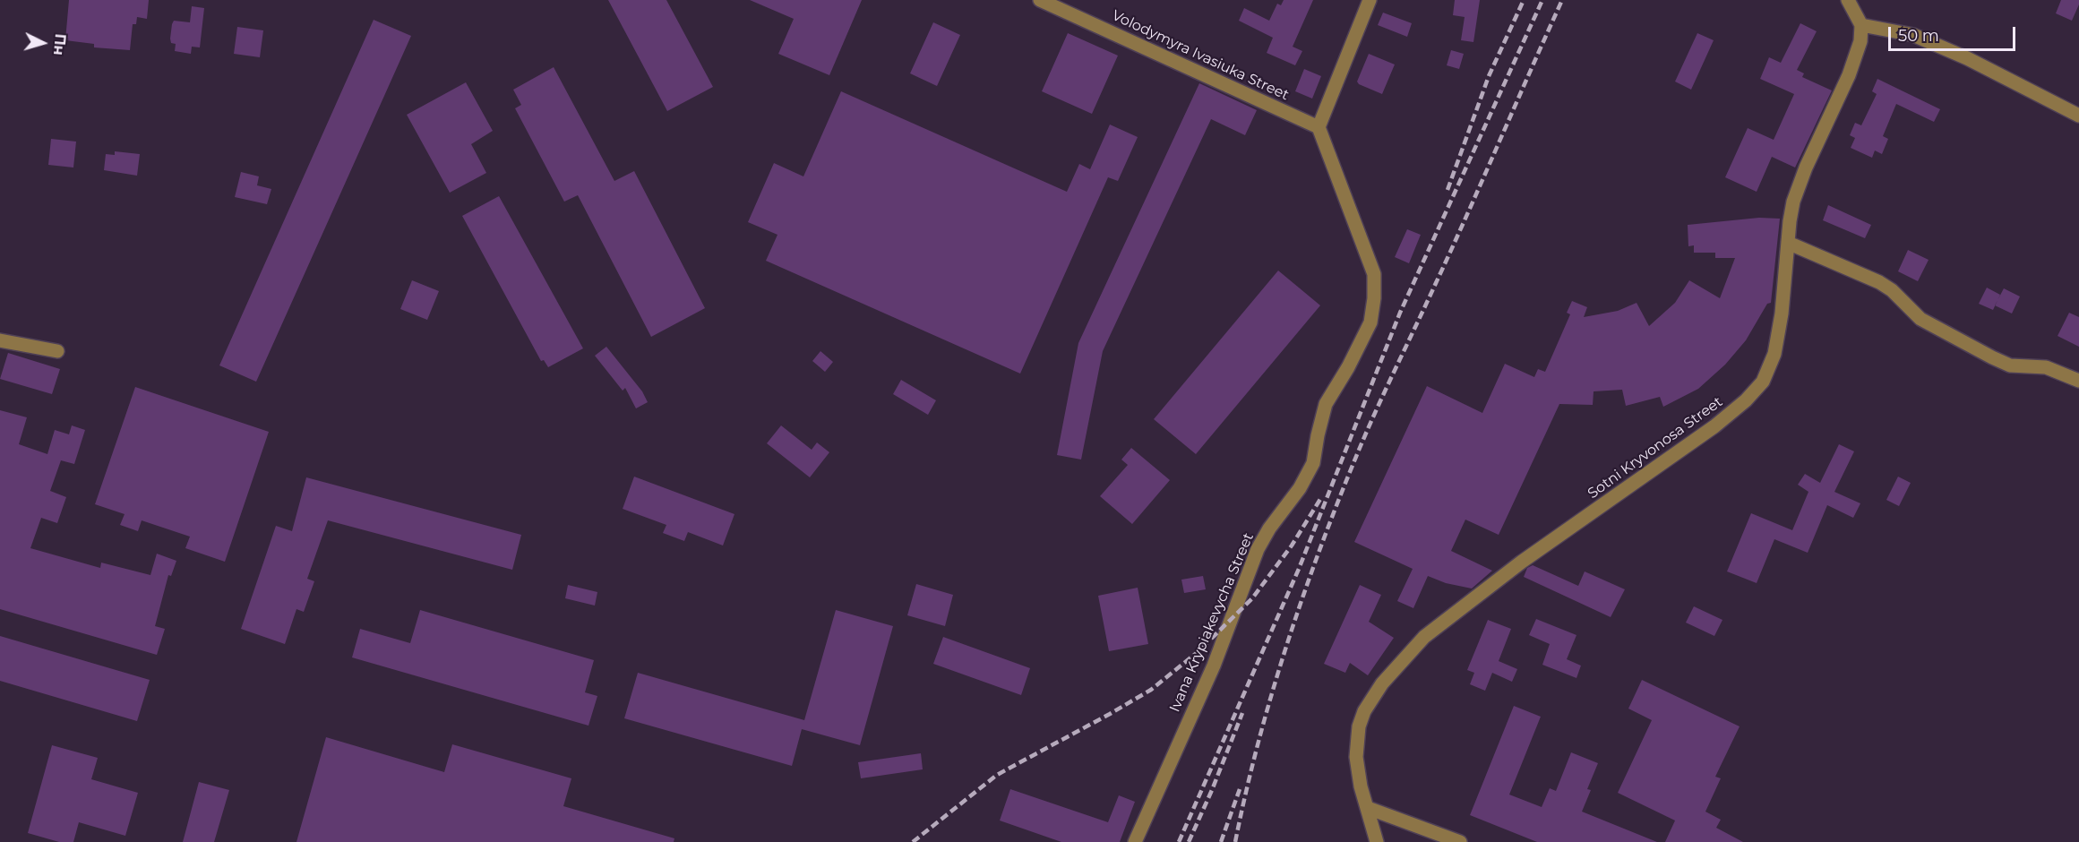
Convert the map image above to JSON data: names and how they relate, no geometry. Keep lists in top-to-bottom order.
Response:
{
  "streets": {
    "street": ["Volodymyra Ivasiuka Street", "Sotni Kryvonosa Street", "Ivana Krypiakevycha Street"]
  },
  "crossings": [
    ["Volodymyra Ivasiuka Street", "Ivana Krypiakevycha Street"]
  ],
  "scale_bar": "50 m",
  "north": "right"
}
